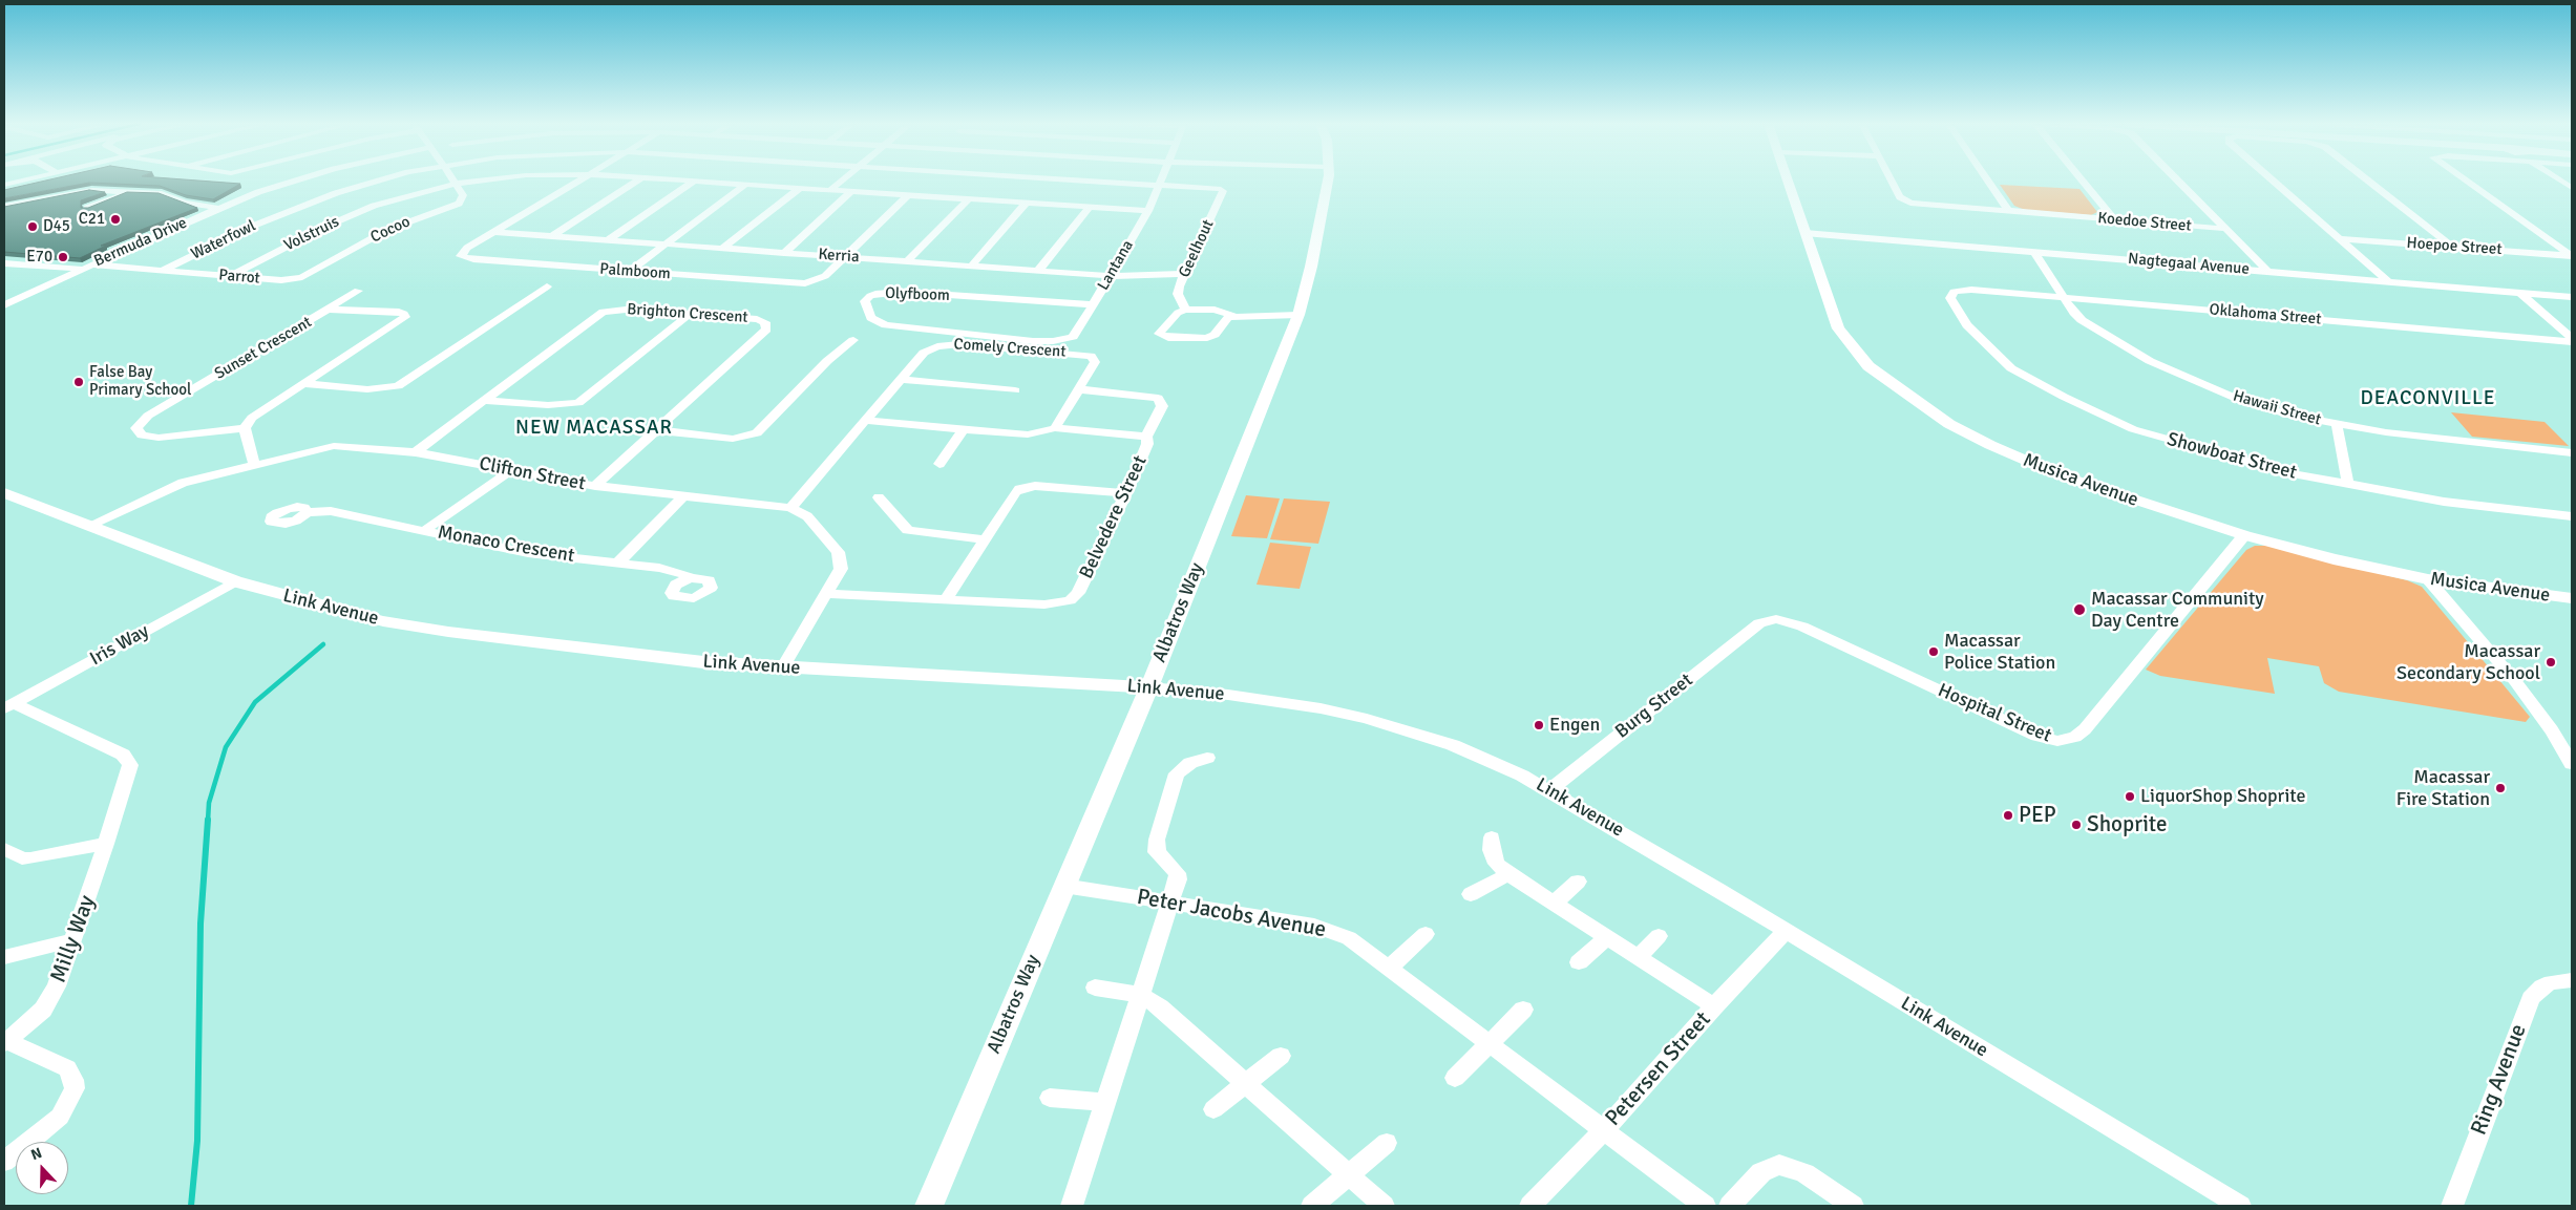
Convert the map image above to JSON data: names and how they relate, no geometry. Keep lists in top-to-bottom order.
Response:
{
  "streets": {
    "street": [
      "Koedoe Street",
      "Cocoo",
      "Volstruis",
      "Waterfowl",
      "Bermuda Drive",
      "Hoepoe Street",
      "Geelhout",
      "Kerria",
      "Nagtegaal Avenue",
      "Lantana",
      "Palmboom",
      "Parrot",
      "Olyfboom",
      "Brighton Crescent",
      "Oklahoma Street",
      "Sunset Crescent",
      "Comely Crescent",
      "Hawaii Street",
      "Showboat Street",
      "Clifton Street",
      "Musica Avenue",
      "Belvedere Street",
      "Monaco Crescent",
      "Link Avenue",
      "Albatros Way",
      "Iris Way",
      "Burg Street",
      "Hospital Street",
      "Peter Jacobs Avenue",
      "Milly Way",
      "Petersen Street",
      "Ring Avenue"
    ]
  },
  "crossings": [
    ["Koedoe Street", "Nagtegaal Avenue"],
    ["Cocoo", "Volstruis"],
    ["Cocoo", "Parrot"],
    ["Volstruis", "Lantana"],
    ["Volstruis", "Parrot"],
    ["Waterfowl", "Geelhout"],
    ["Waterfowl", "Lantana"],
    ["Waterfowl", "Parrot"],
    ["Bermuda Drive", "Parrot"],
    ["Geelhout", "Kerria"],
    ["Geelhout", "Lantana"],
    ["Kerria", "Lantana"],
    ["Kerria", "Palmboom"],
    ["Nagtegaal Avenue", "Hawaii Street"],
    ["Nagtegaal Avenue", "Musica Avenue"],
    ["Lantana", "Olyfboom"],
    ["Brighton Crescent", "Clifton Street"],
    ["Oklahoma Street", "Hawaii Street"],
    ["Oklahoma Street", "Showboat Street"],
    ["Comely Crescent", "Clifton Street"],
    ["Comely Crescent", "Belvedere Street"],
    ["Clifton Street", "Belvedere Street"],
    ["Clifton Street", "Monaco Crescent"],
    ["Clifton Street", "Link Avenue"],
    ["Musica Avenue", "Hospital Street"],
    ["Link Avenue", "Albatros Way"],
    ["Link Avenue", "Iris Way"],
    ["Link Avenue", "Burg Street"],
    ["Link Avenue", "Petersen Street"],
    ["Albatros Way", "Peter Jacobs Avenue"],
    ["Iris Way", "Milly Way"],
    ["Burg Street", "Hospital Street"],
    ["Peter Jacobs Avenue", "Petersen Street"]
  ],
  "districts": ["DEACONVILLE", "NEW MACASSAR"],
  "places": [
    "C21",
    "D45",
    "E70",
    "False Bay Primary School",
    "Macassar Community Day Centre",
    "Macassar Police Station",
    "Macassar Secondary School",
    "Engen",
    "Macassar Fire Station",
    "LiquorShop Shoprite",
    "PEP",
    "Shoprite"
  ],
  "north": "top"
}
